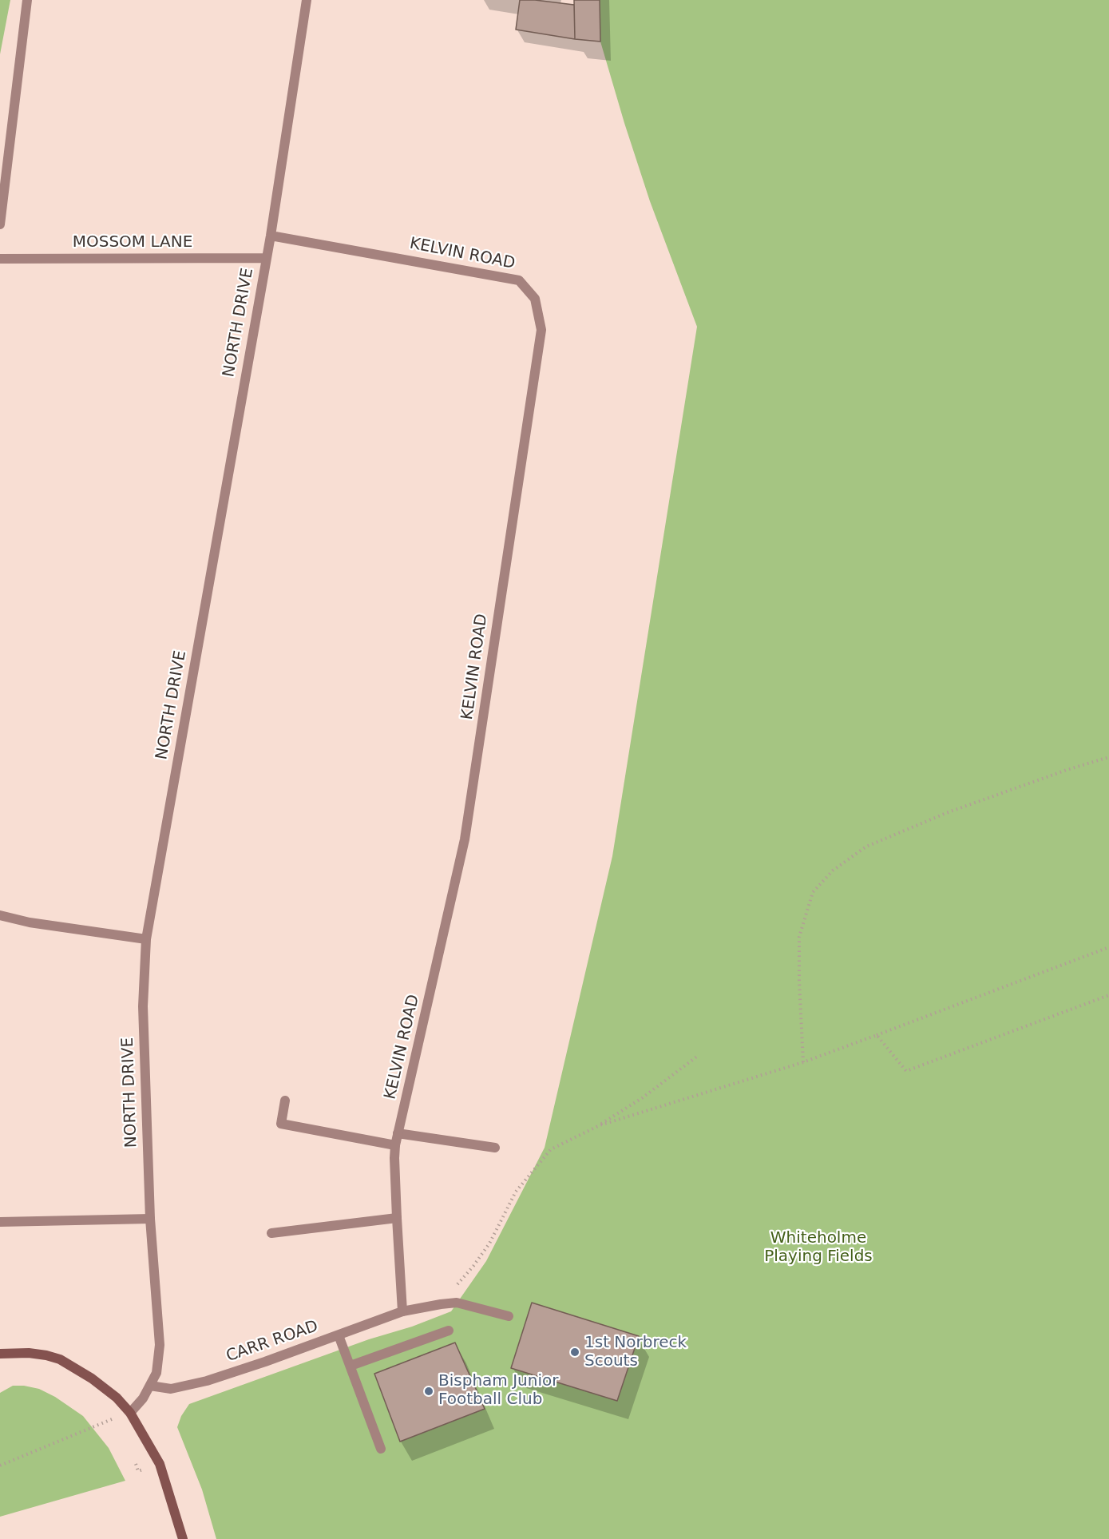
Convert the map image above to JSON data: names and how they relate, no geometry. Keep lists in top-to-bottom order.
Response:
{
  "streets": {
    "street": [
      "MOSSOM LANE",
      "KELVIN ROAD",
      "NORTH DRIVE",
      "CARR ROAD"
    ]
  },
  "crossings": [
    ["MOSSOM LANE", "NORTH DRIVE"],
    ["KELVIN ROAD", "NORTH DRIVE"],
    ["KELVIN ROAD", "CARR ROAD"],
    ["NORTH DRIVE", "CARR ROAD"]
  ],
  "parks": ["Whiteholme Playing Fields"],
  "places": ["1st Norbreck Scouts", "Bispham Junior Football Club"]
}
